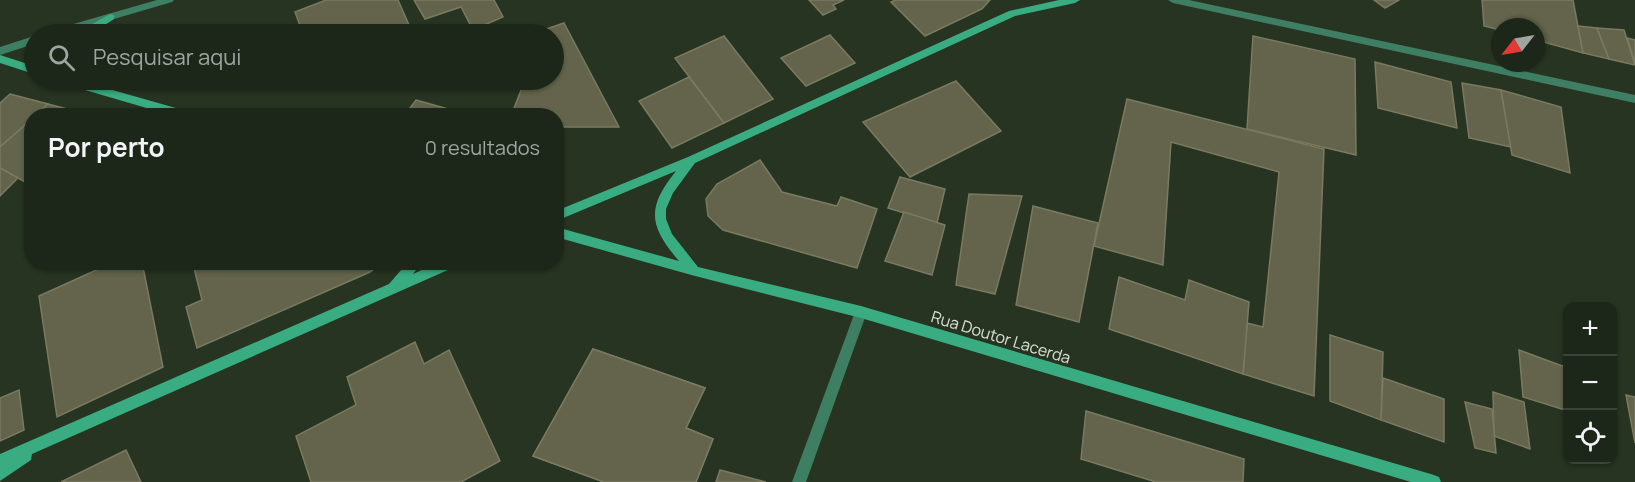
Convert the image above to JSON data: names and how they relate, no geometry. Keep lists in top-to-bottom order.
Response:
{
  "streets": {
    "main road": ["Rua Doutor Lacerda"]
  },
  "north": "bottom left",
  "page": {
    "search": "Pesquisar aqui",
    "heading": ["Por perto", "0 resultados"],
    "map_buttons": ["+", "−"]
  }
}
